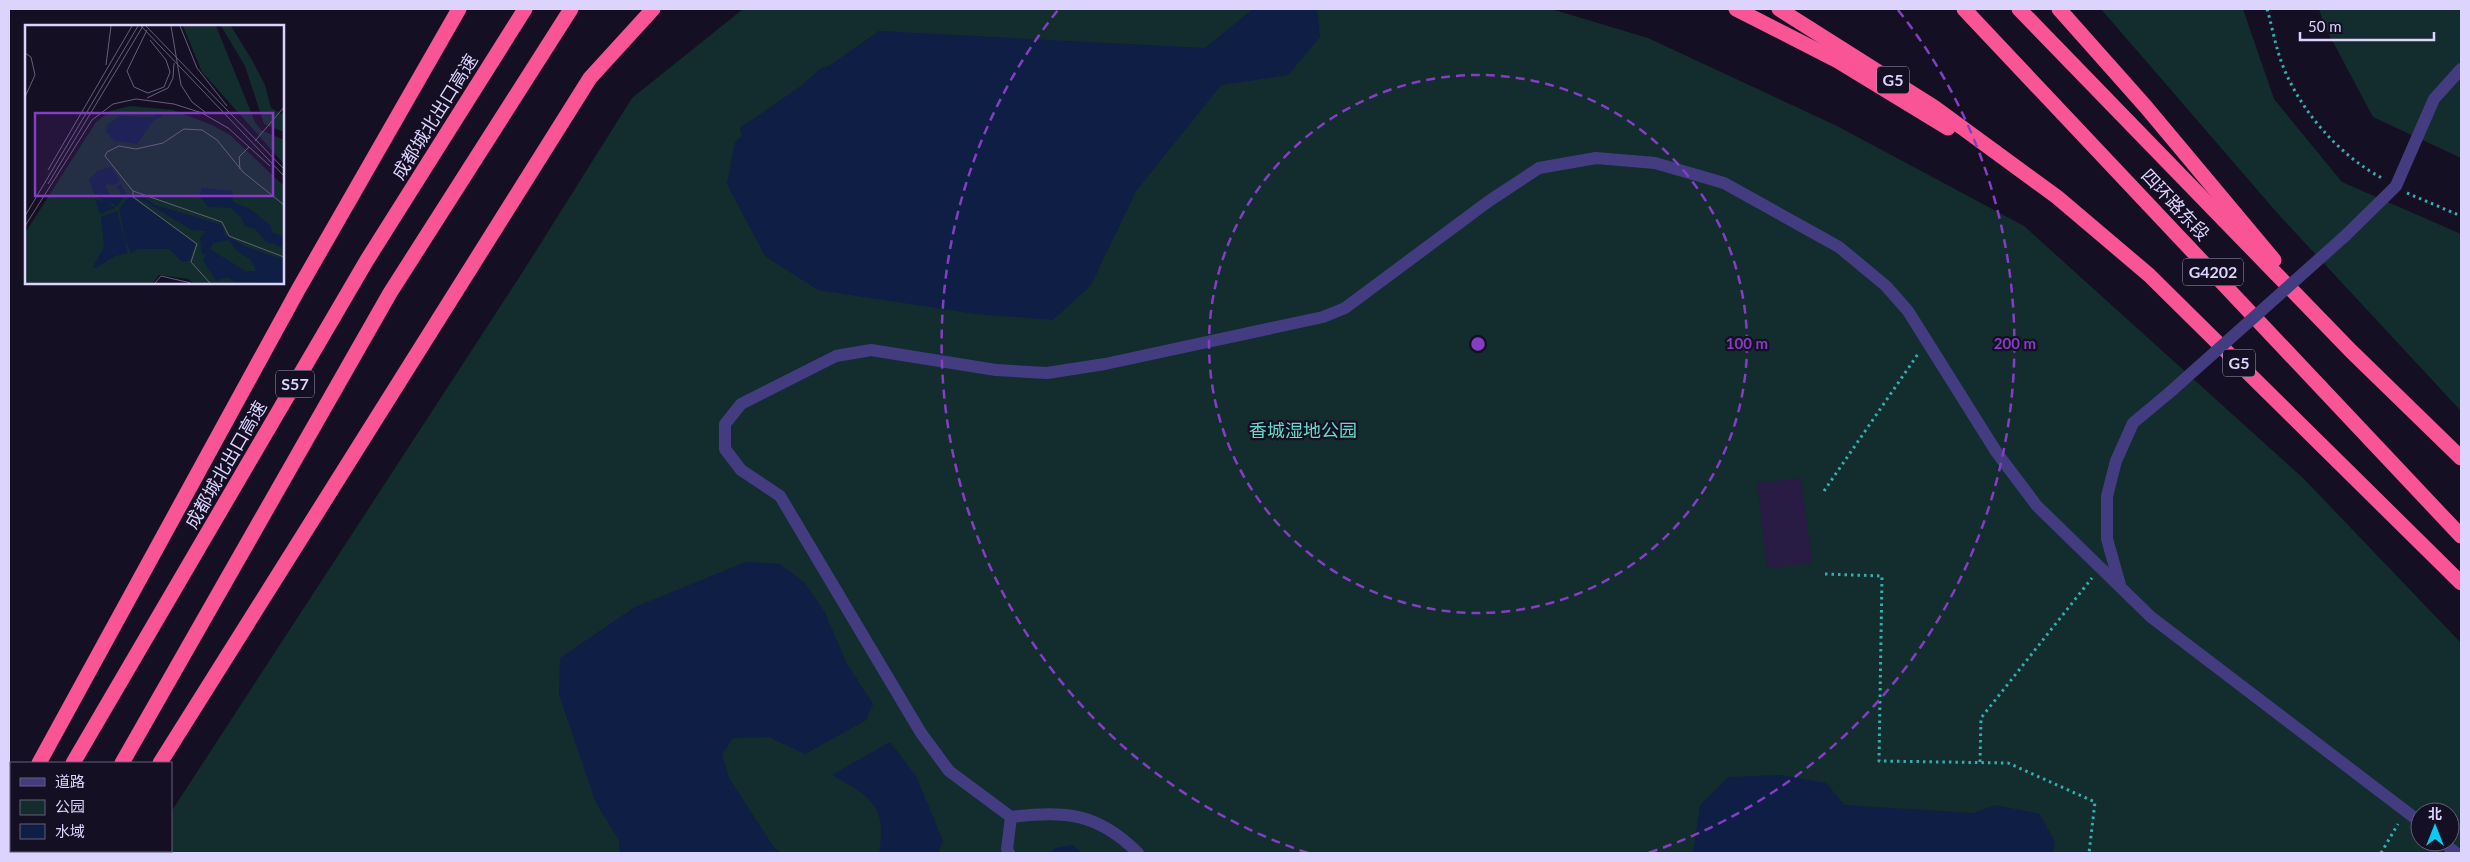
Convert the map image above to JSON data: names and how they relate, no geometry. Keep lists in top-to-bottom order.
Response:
{
  "streets": {
    "highway": [
      "G5",
      "成都城北出口高速",
      "四环路东段",
      "G4202",
      "S57"
    ]
  },
  "parks": ["香城湿地公园"],
  "legend": ["道路", "公园", "水域"],
  "scale_bar": "50 m",
  "north": "top",
  "rings": ["100 m", "200 m"]
}
